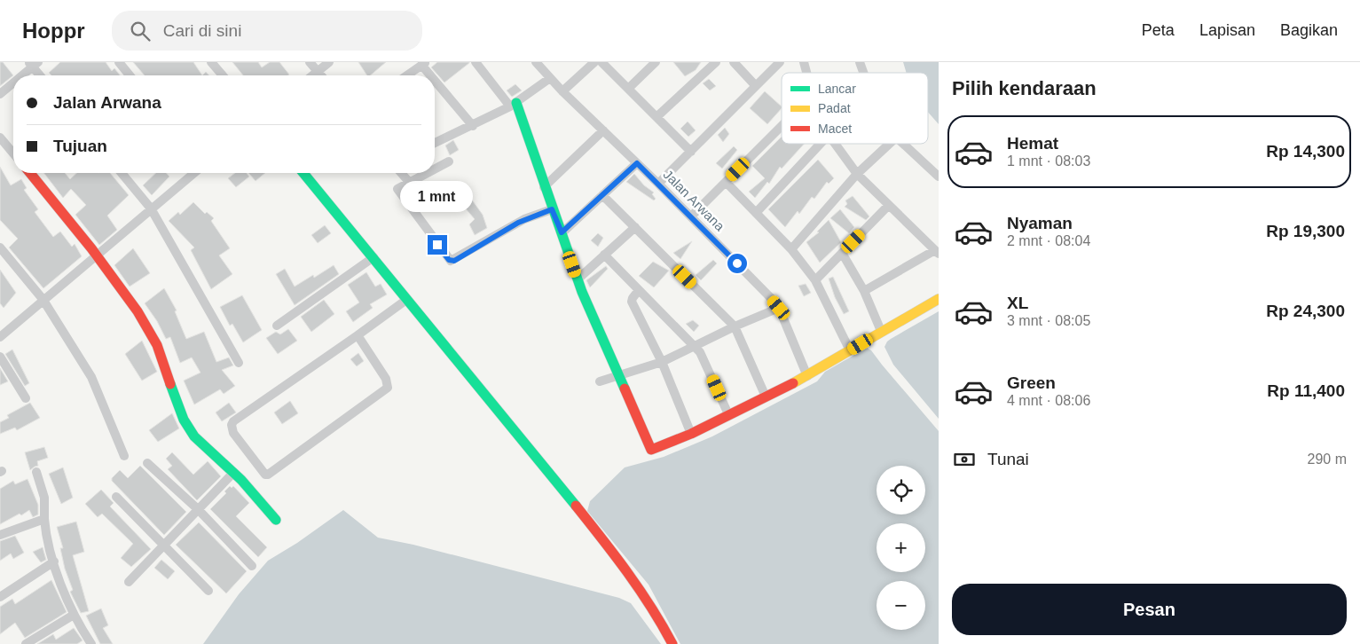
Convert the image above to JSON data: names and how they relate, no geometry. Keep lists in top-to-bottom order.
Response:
{
  "streets": {
    "street": ["Jalan Arwana"]
  },
  "legend": ["Lancar", "Padat", "Macet"],
  "page": {
    "header": "Hoppr",
    "search": "Cari di sini",
    "nav": ["Peta", "Lapisan", "Bagikan"],
    "heading": "Pilih kendaraan",
    "banner": ["Jalan Arwana", "Tujuan"],
    "list": [
      {
        "name": "Hemat",
        "note": "1 mnt · 08:03",
        "value": "Rp 14,300"
      },
      {
        "name": "Nyaman",
        "note": "2 mnt · 08:04",
        "value": "Rp 19,300"
      },
      {
        "name": "XL",
        "note": "3 mnt · 08:05",
        "value": "Rp 24,300"
      },
      {
        "name": "Green",
        "note": "4 mnt · 08:06",
        "value": "Rp 11,400"
      }
    ],
    "bubble": "1 mnt",
    "pay": ["Tunai", "290 m"],
    "map_buttons": ["+", "−"],
    "buttons": "Pesan"
  }
}
